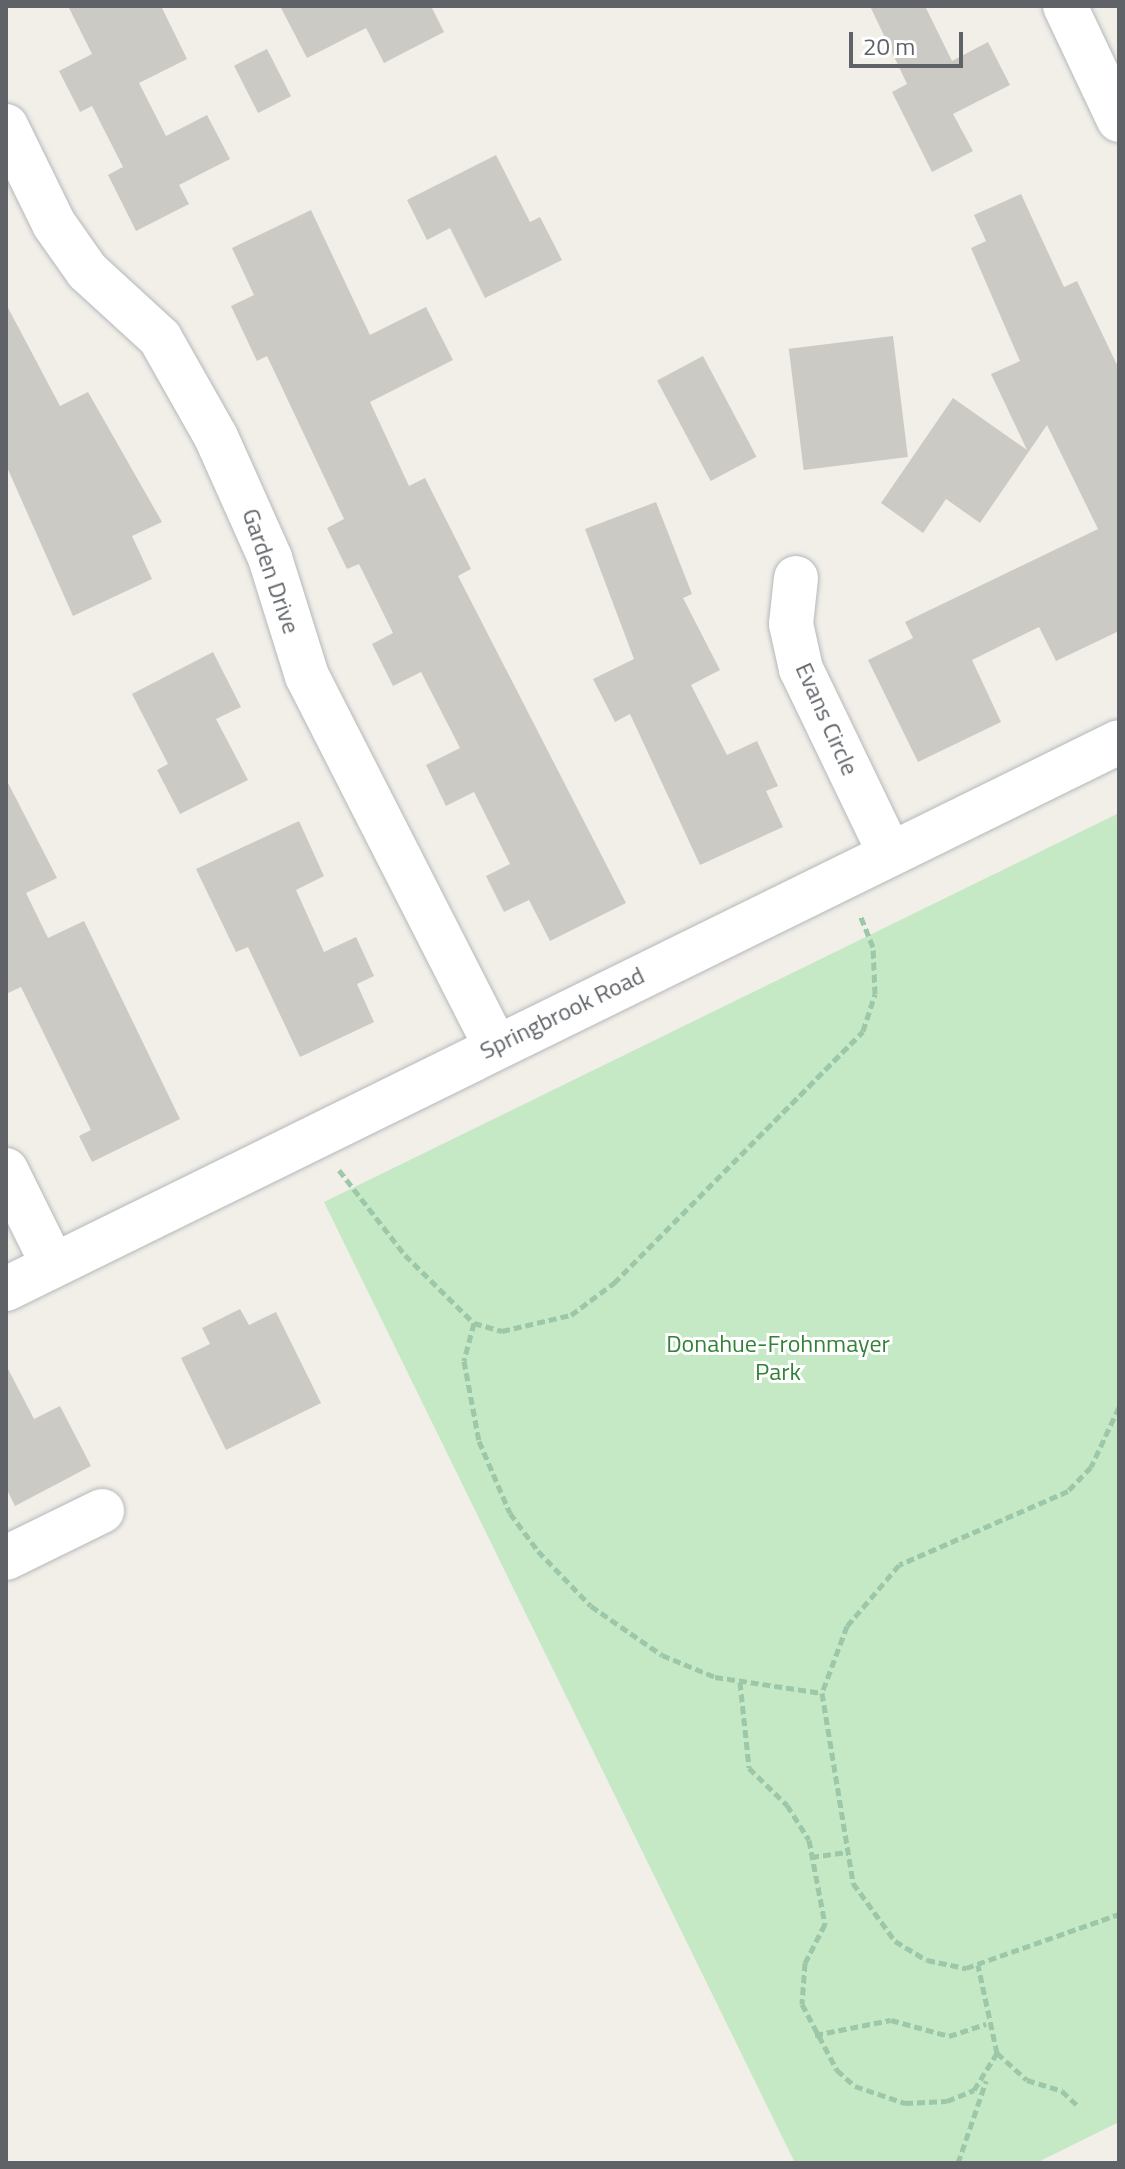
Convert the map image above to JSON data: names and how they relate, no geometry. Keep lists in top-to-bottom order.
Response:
{
  "streets": {
    "street": ["Garden Drive", "Evans Circle", "Springbrook Road"]
  },
  "crossings": [
    ["Garden Drive", "Springbrook Road"],
    ["Evans Circle", "Springbrook Road"]
  ],
  "parks": ["Donahue-Frohnmayer Park"],
  "scale_bar": "20 m"
}
